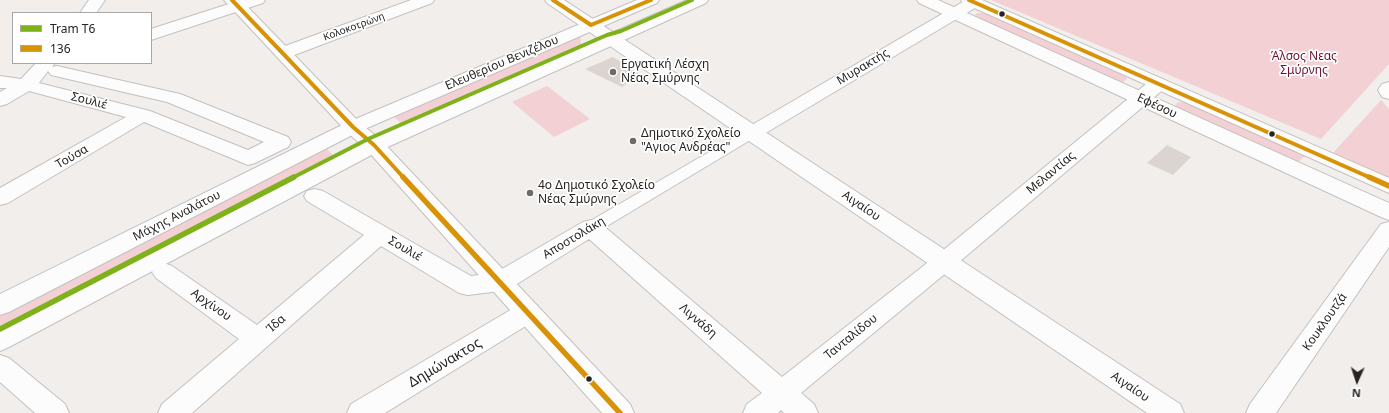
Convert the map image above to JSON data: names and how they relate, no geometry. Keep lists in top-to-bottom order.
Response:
{
  "streets": {
    "street": [
      "Κολοκοτρώνη",
      "Ελευθερίου Βενιζέλου",
      "Μυρακτής",
      "Σουλιέ",
      "Εφέσου",
      "Τούσα",
      "Μελαντίας",
      "Αιγαίου",
      "Μάχης Αναλάτου",
      "Αποστολάκη",
      "Αρχίνου",
      "Λιγνάδη",
      "Κουκλουτζά",
      "Ίδα",
      "Τανταλίδου",
      "Δημώνακτος"
    ]
  },
  "crossings": [
    ["Ελευθερίου Βενιζέλου", "Αιγαίου"],
    ["Ελευθερίου Βενιζέλου", "Μάχης Αναλάτου"],
    ["Μυρακτής", "Εφέσου"],
    ["Μυρακτής", "Αιγαίου"],
    ["Μυρακτής", "Αποστολάκη"],
    ["Σουλιέ", "Τούσα"],
    ["Σουλιέ", "Αποστολάκη"],
    ["Σουλιέ", "Ίδα"],
    ["Εφέσου", "Μελαντίας"],
    ["Μελαντίας", "Αιγαίου"],
    ["Μελαντίας", "Τανταλίδου"],
    ["Αιγαίου", "Αποστολάκη"],
    ["Αιγαίου", "Τανταλίδου"],
    ["Αποστολάκη", "Λιγνάδη"],
    ["Αρχίνου", "Ίδα"],
    ["Λιγνάδη", "Τανταλίδου"]
  ],
  "parks": ["Άλσος Νεας Σμύρνης"],
  "places": ["Εργατική Λέσχη Νέας Σμύρνης", "Δημοτικό Σχολείο \"Αγιος Ανδρέας\"", "4o Δημοτικό Σχολείο Νέας Σμύρνης"],
  "lines": ["tram line Τ6", "transit line 136"],
  "legend": ["Tram Τ6", "136"],
  "north": "bottom"
}
